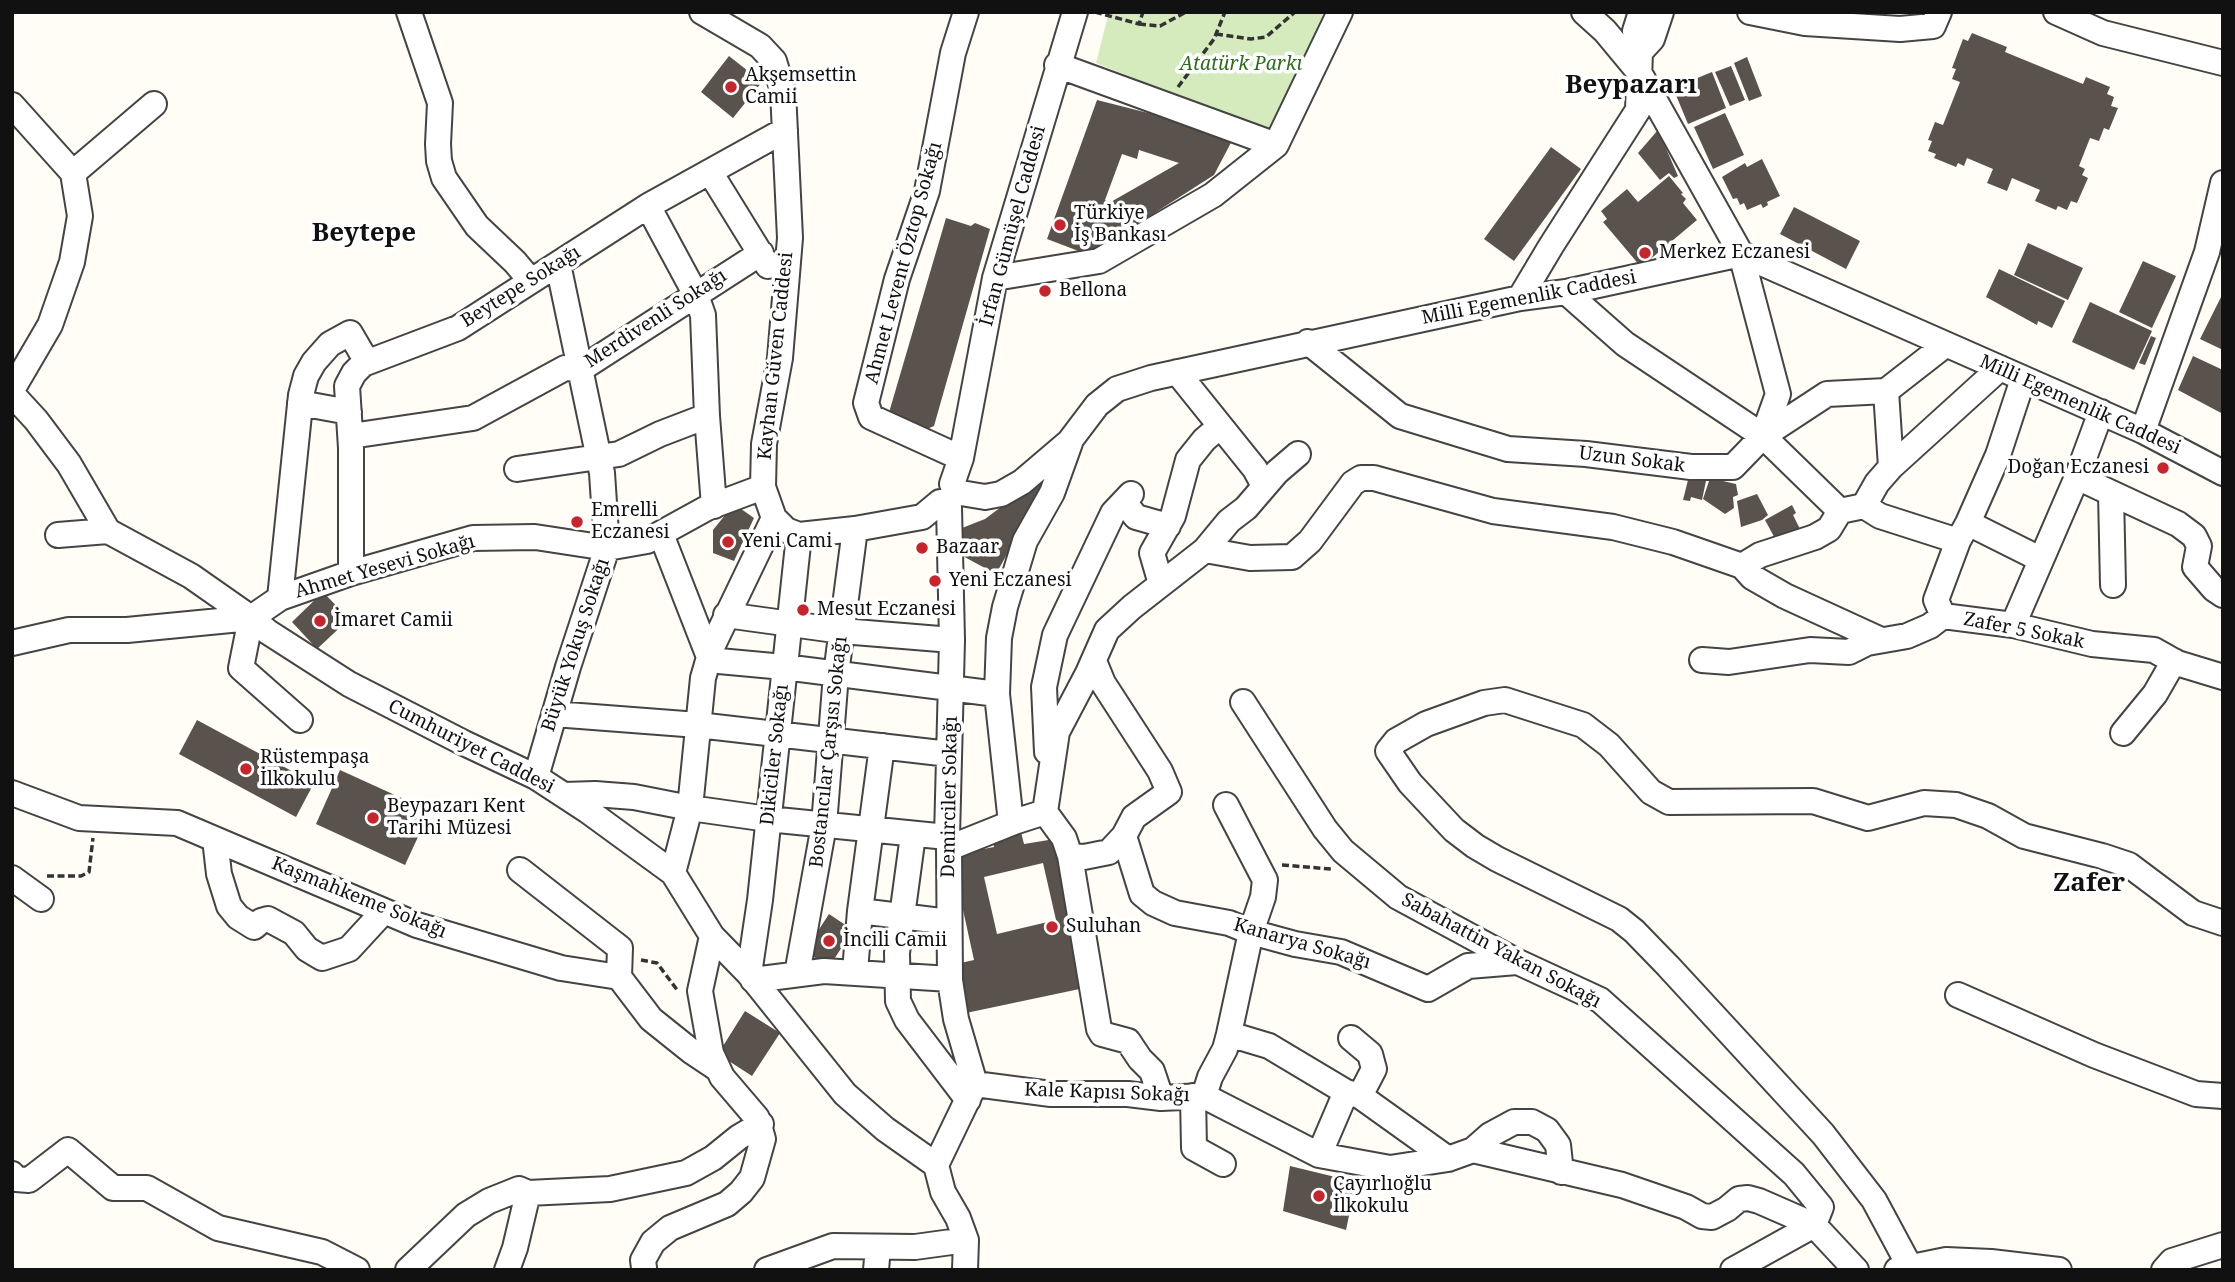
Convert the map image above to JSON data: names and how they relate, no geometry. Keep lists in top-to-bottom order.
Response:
{
  "streets": {
    "street": [
      "İrfan Gümüşel Caddesi",
      "Ahmet Levent Öztop Sokağı",
      "Beytepe Sokağı",
      "Milli Egemenlik Caddesi",
      "Merdivenli Sokağı",
      "Kayhan Güven Caddesi",
      "Uzun Sokak",
      "Ahmet Yesevi Sokağı",
      "Zafer 5 Sokak",
      "Büyük Yokuş Sokağı",
      "Cumhuriyet Caddesi",
      "Bostancılar Çarşısı Sokağı",
      "Dikiciler Sokağı",
      "Demirciler Sokağı",
      "Kaşmahkeme Sokağı",
      "Kanarya Sokağı",
      "Sabahattin Yakan Sokağı",
      "Kale Kapısı Sokağı"
    ]
  },
  "crossings": [
    ["İrfan Gümüşel Caddesi", "Ahmet Levent Öztop Sokağı"],
    ["İrfan Gümüşel Caddesi", "Milli Egemenlik Caddesi"],
    ["İrfan Gümüşel Caddesi", "Demirciler Sokağı"],
    ["Beytepe Sokağı", "Kayhan Güven Caddesi"],
    ["Beytepe Sokağı", "Büyük Yokuş Sokağı"],
    ["Milli Egemenlik Caddesi", "Uzun Sokak"],
    ["Milli Egemenlik Caddesi", "Demirciler Sokağı"],
    ["Merdivenli Sokağı", "Büyük Yokuş Sokağı"],
    ["Kayhan Güven Caddesi", "Ahmet Yesevi Sokağı"],
    ["Ahmet Yesevi Sokağı", "Büyük Yokuş Sokağı"],
    ["Ahmet Yesevi Sokağı", "Cumhuriyet Caddesi"],
    ["Büyük Yokuş Sokağı", "Cumhuriyet Caddesi"],
    ["Cumhuriyet Caddesi", "Dikiciler Sokağı"],
    ["Demirciler Sokağı", "Kale Kapısı Sokağı"],
    ["Kanarya Sokağı", "Sabahattin Yakan Sokağı"]
  ],
  "districts": ["Beypazarı", "Beytepe", "Zafer"],
  "parks": ["Atatürk Parkı"],
  "places": [
    "Akşemsettin Camii",
    "Türkiye İş Bankası",
    "Merkez Eczanesi",
    "Bellona",
    "Doğan Eczanesi",
    "Emrelli Eczanesi",
    "Yeni Cami",
    "Bazaar",
    "Yeni Eczanesi",
    "Mesut Eczanesi",
    "İmaret Camii",
    "Rüstempaşa İlkokulu",
    "Beypazarı Kent Tarihi Müzesi",
    "Suluhan",
    "İncili Camii",
    "Çayırlıoğlu İlkokulu"
  ]
}
